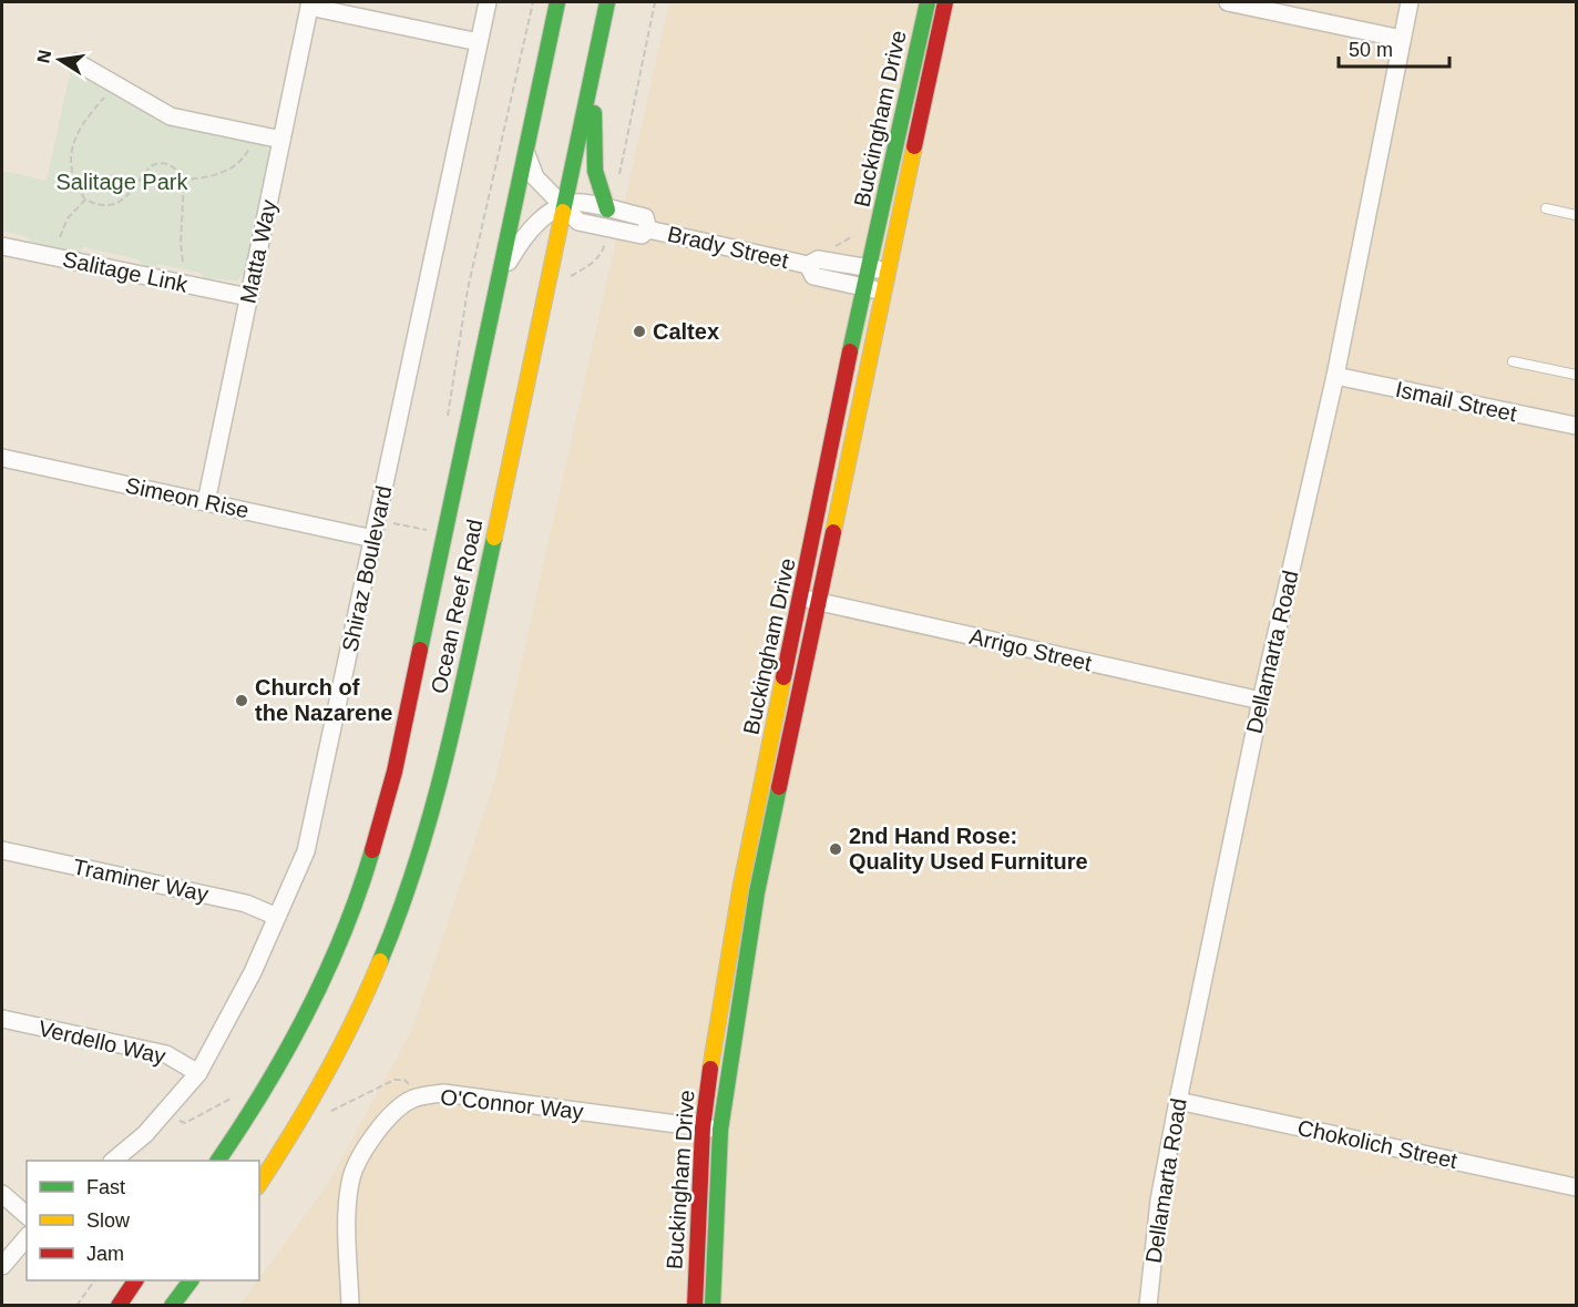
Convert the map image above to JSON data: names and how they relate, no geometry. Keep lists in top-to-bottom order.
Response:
{
  "streets": {
    "main road": ["Buckingham Drive", "Ocean Reef Road"],
    "street": [
      "Brady Street",
      "Matta Way",
      "Salitage Link",
      "Ismail Street",
      "Simeon Rise",
      "Shiraz Boulevard",
      "Arrigo Street",
      "Dellamarta Road",
      "Traminer Way",
      "Verdello Way",
      "O'Connor Way",
      "Chokolich Street"
    ]
  },
  "crossings": [
    ["Buckingham Drive", "Brady Street"],
    ["Buckingham Drive", "Arrigo Street"],
    ["Buckingham Drive", "O'Connor Way"],
    ["Brady Street", "Ocean Reef Road"],
    ["Matta Way", "Salitage Link"],
    ["Matta Way", "Simeon Rise"],
    ["Ismail Street", "Dellamarta Road"],
    ["Simeon Rise", "Shiraz Boulevard"],
    ["Shiraz Boulevard", "Traminer Way"],
    ["Shiraz Boulevard", "Verdello Way"],
    ["Arrigo Street", "Dellamarta Road"],
    ["Dellamarta Road", "Chokolich Street"]
  ],
  "parks": ["Salitage Park"],
  "places": ["Caltex", "Church of the Nazarene", "2nd Hand Rose: Quality Used Furniture"],
  "legend": ["Fast", "Slow", "Jam"],
  "scale_bar": "50 m",
  "north": "left"
}
